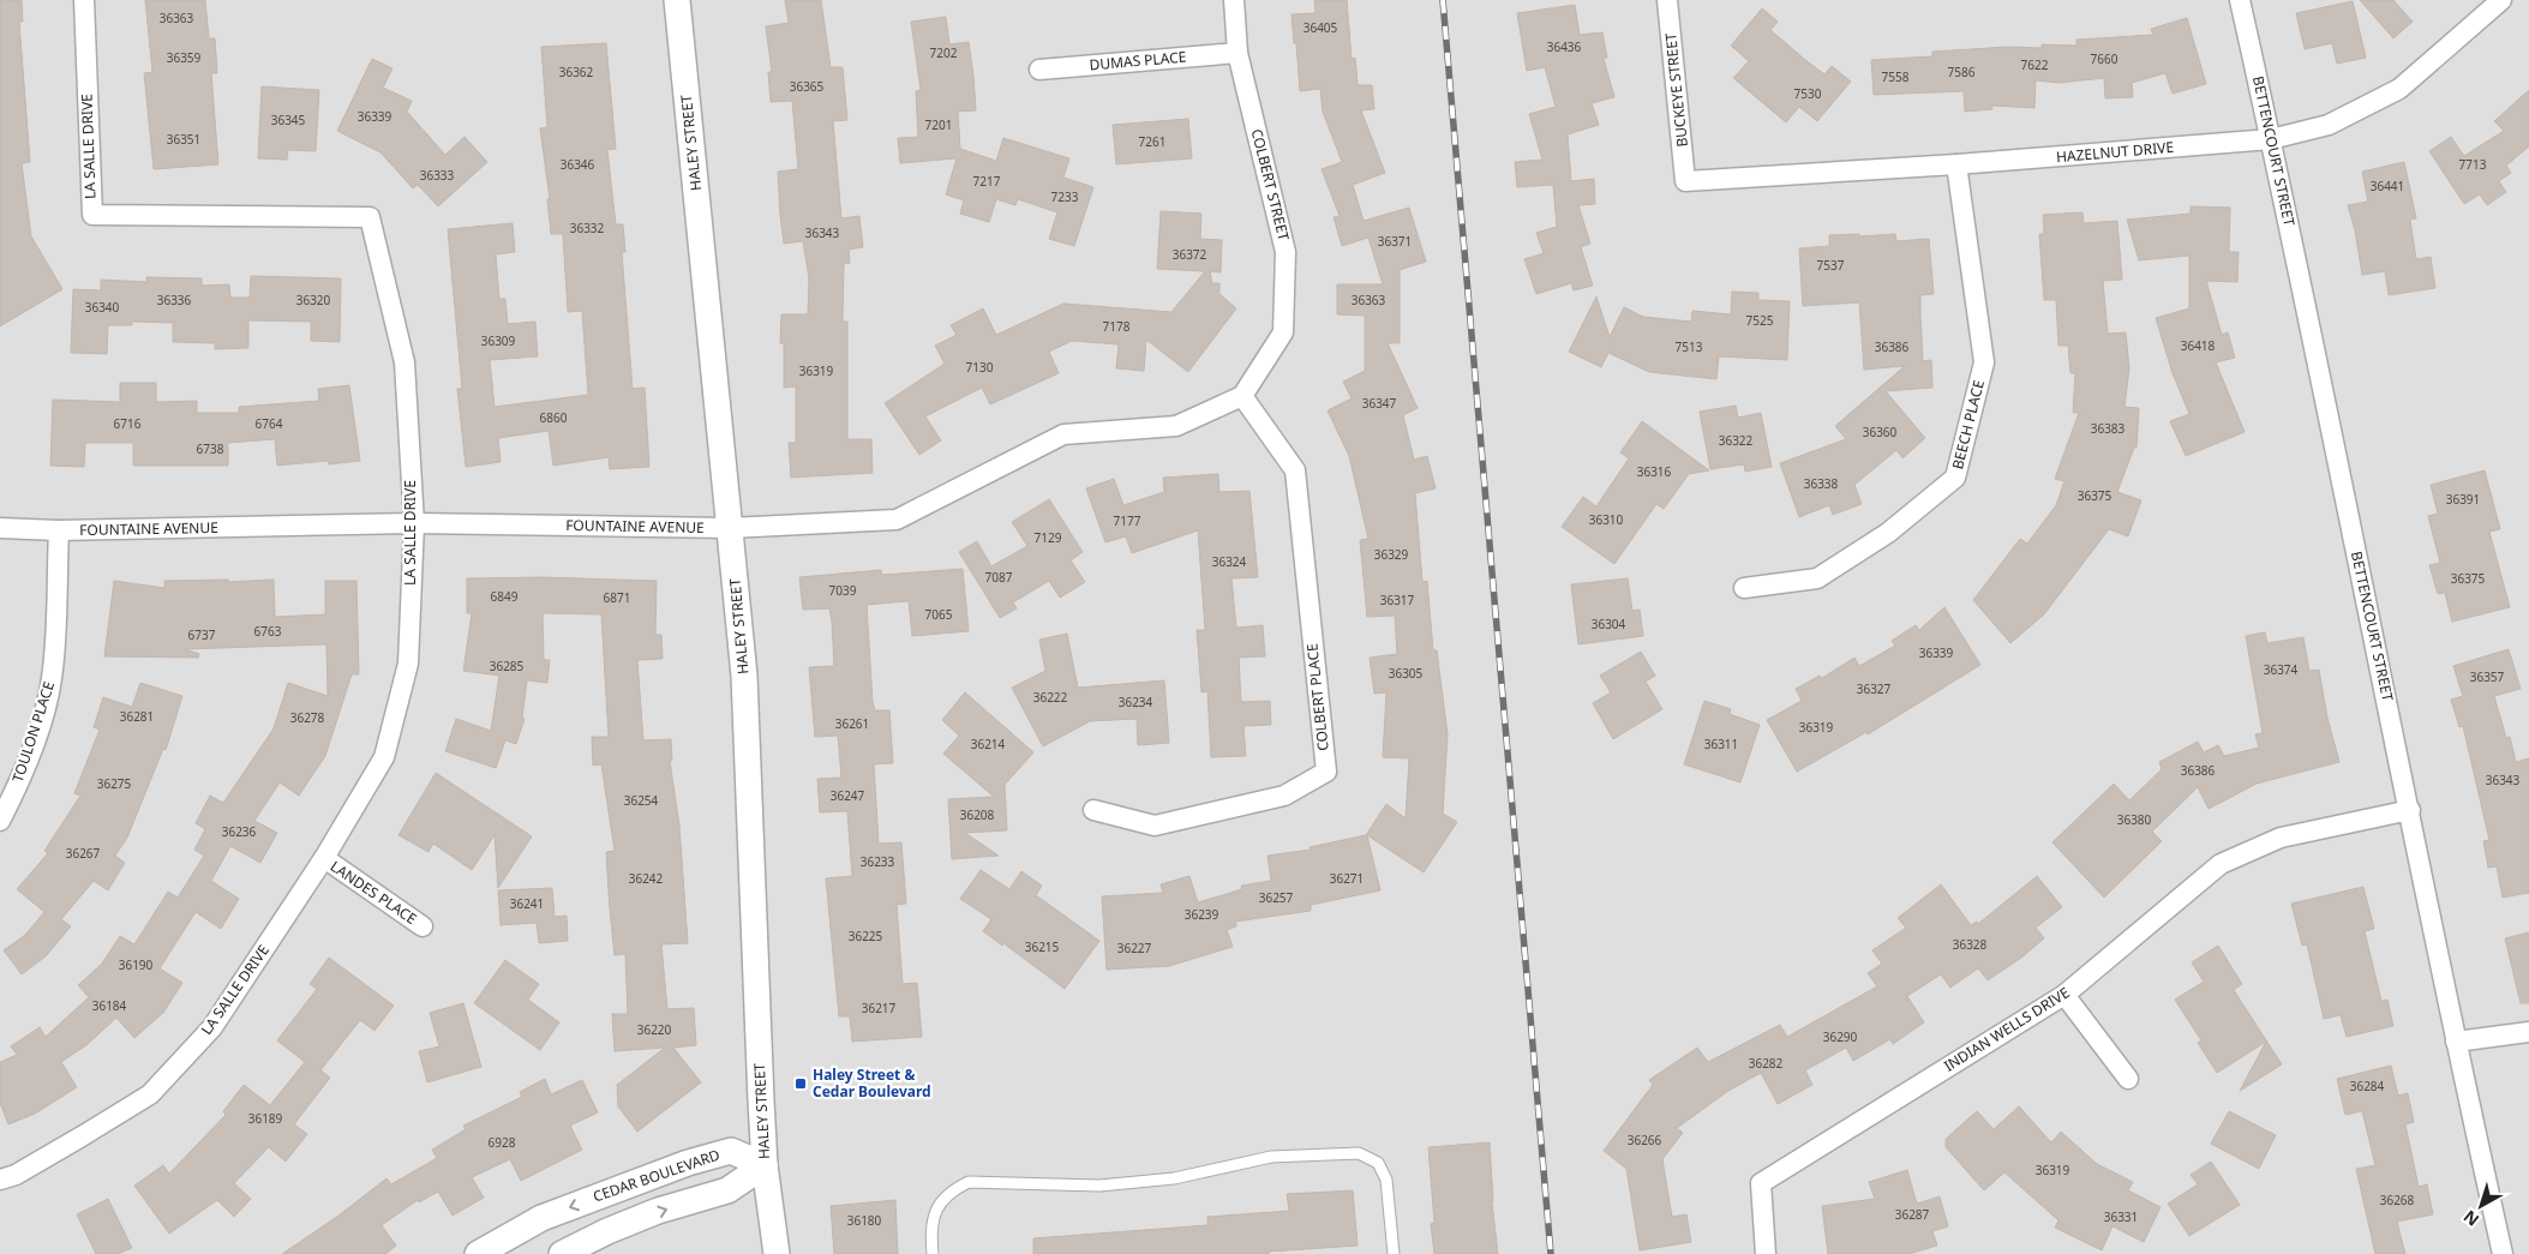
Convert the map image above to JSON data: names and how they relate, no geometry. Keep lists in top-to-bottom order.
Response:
{
  "streets": {
    "street": [
      "DUMAS PLACE",
      "BUCKEYE STREET",
      "HALEY STREET",
      "LA SALLE DRIVE",
      "BETTENCOURT STREET",
      "HAZELNUT DRIVE",
      "COLBERT STREET",
      "BEECH PLACE",
      "FOUNTAINE AVENUE",
      "COLBERT PLACE",
      "TOULON PLACE",
      "LANDES PLACE",
      "INDIAN WELLS DRIVE",
      "CEDAR BOULEVARD"
    ]
  },
  "crossings": [
    ["DUMAS PLACE", "COLBERT STREET"],
    ["BUCKEYE STREET", "HAZELNUT DRIVE"],
    ["HALEY STREET", "FOUNTAINE AVENUE"],
    ["HALEY STREET", "CEDAR BOULEVARD"],
    ["LA SALLE DRIVE", "FOUNTAINE AVENUE"],
    ["LA SALLE DRIVE", "LANDES PLACE"],
    ["BETTENCOURT STREET", "HAZELNUT DRIVE"],
    ["BETTENCOURT STREET", "INDIAN WELLS DRIVE"],
    ["HAZELNUT DRIVE", "BEECH PLACE"],
    ["COLBERT STREET", "FOUNTAINE AVENUE"],
    ["COLBERT STREET", "COLBERT PLACE"],
    ["FOUNTAINE AVENUE", "COLBERT PLACE"],
    ["FOUNTAINE AVENUE", "TOULON PLACE"]
  ],
  "places": {
    "transit": ["Haley Street & Cedar Boulevard"]
  },
  "house_numbers": [
    "36363",
    "36405",
    "36436",
    "7202",
    "36359",
    "7660",
    "7622",
    "36362",
    "7586",
    "7558",
    "36365",
    "7530",
    "36339",
    "36345",
    "7201",
    "36351",
    "7261",
    "36346",
    "7713",
    "36333",
    "7217",
    "36441",
    "7233",
    "36332",
    "36343",
    "36371",
    "36372",
    "7537",
    "36336",
    "36320",
    "36363",
    "36340",
    "7525",
    "7178",
    "36309",
    "36418",
    "7513",
    "36386",
    "7130",
    "36319",
    "36347",
    "6860",
    "6716",
    "6764",
    "36383",
    "36360",
    "36322",
    "6738",
    "36316",
    "36338",
    "36375",
    "36391",
    "36310",
    "7177",
    "7129",
    "36329",
    "36324",
    "7087",
    "36375",
    "7039",
    "6849",
    "6871",
    "36317",
    "7065",
    "36304",
    "6763",
    "6737",
    "36339",
    "36285",
    "36374",
    "36305",
    "36357",
    "36327",
    "36222",
    "36234",
    "36281",
    "36278",
    "36261",
    "36319",
    "36214",
    "36311",
    "36386",
    "36343",
    "36275",
    "36247",
    "36254",
    "36208",
    "36380",
    "36236",
    "36267",
    "36233",
    "36242",
    "36271",
    "36257",
    "36241",
    "36239",
    "36225",
    "36328",
    "36215",
    "36227",
    "36190",
    "36184",
    "36217",
    "36220",
    "36290",
    "36282",
    "36284",
    "36189",
    "36266",
    "6928",
    "36319",
    "36268",
    "36287",
    "36331",
    "36180"
  ],
  "north": "bottom left"
}
